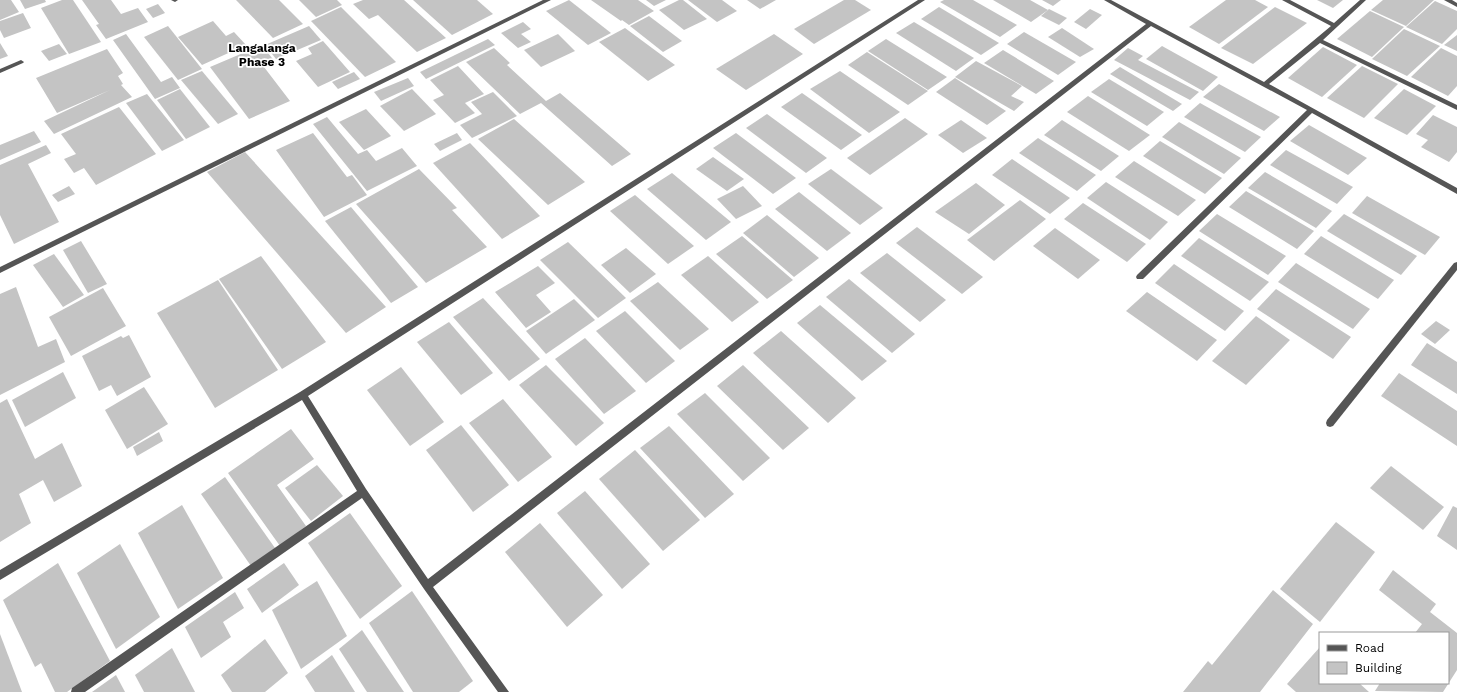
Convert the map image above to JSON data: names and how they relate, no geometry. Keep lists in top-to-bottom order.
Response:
{
  "districts": ["Langalanga Phase 3"],
  "legend": ["Road", "Building"]
}
